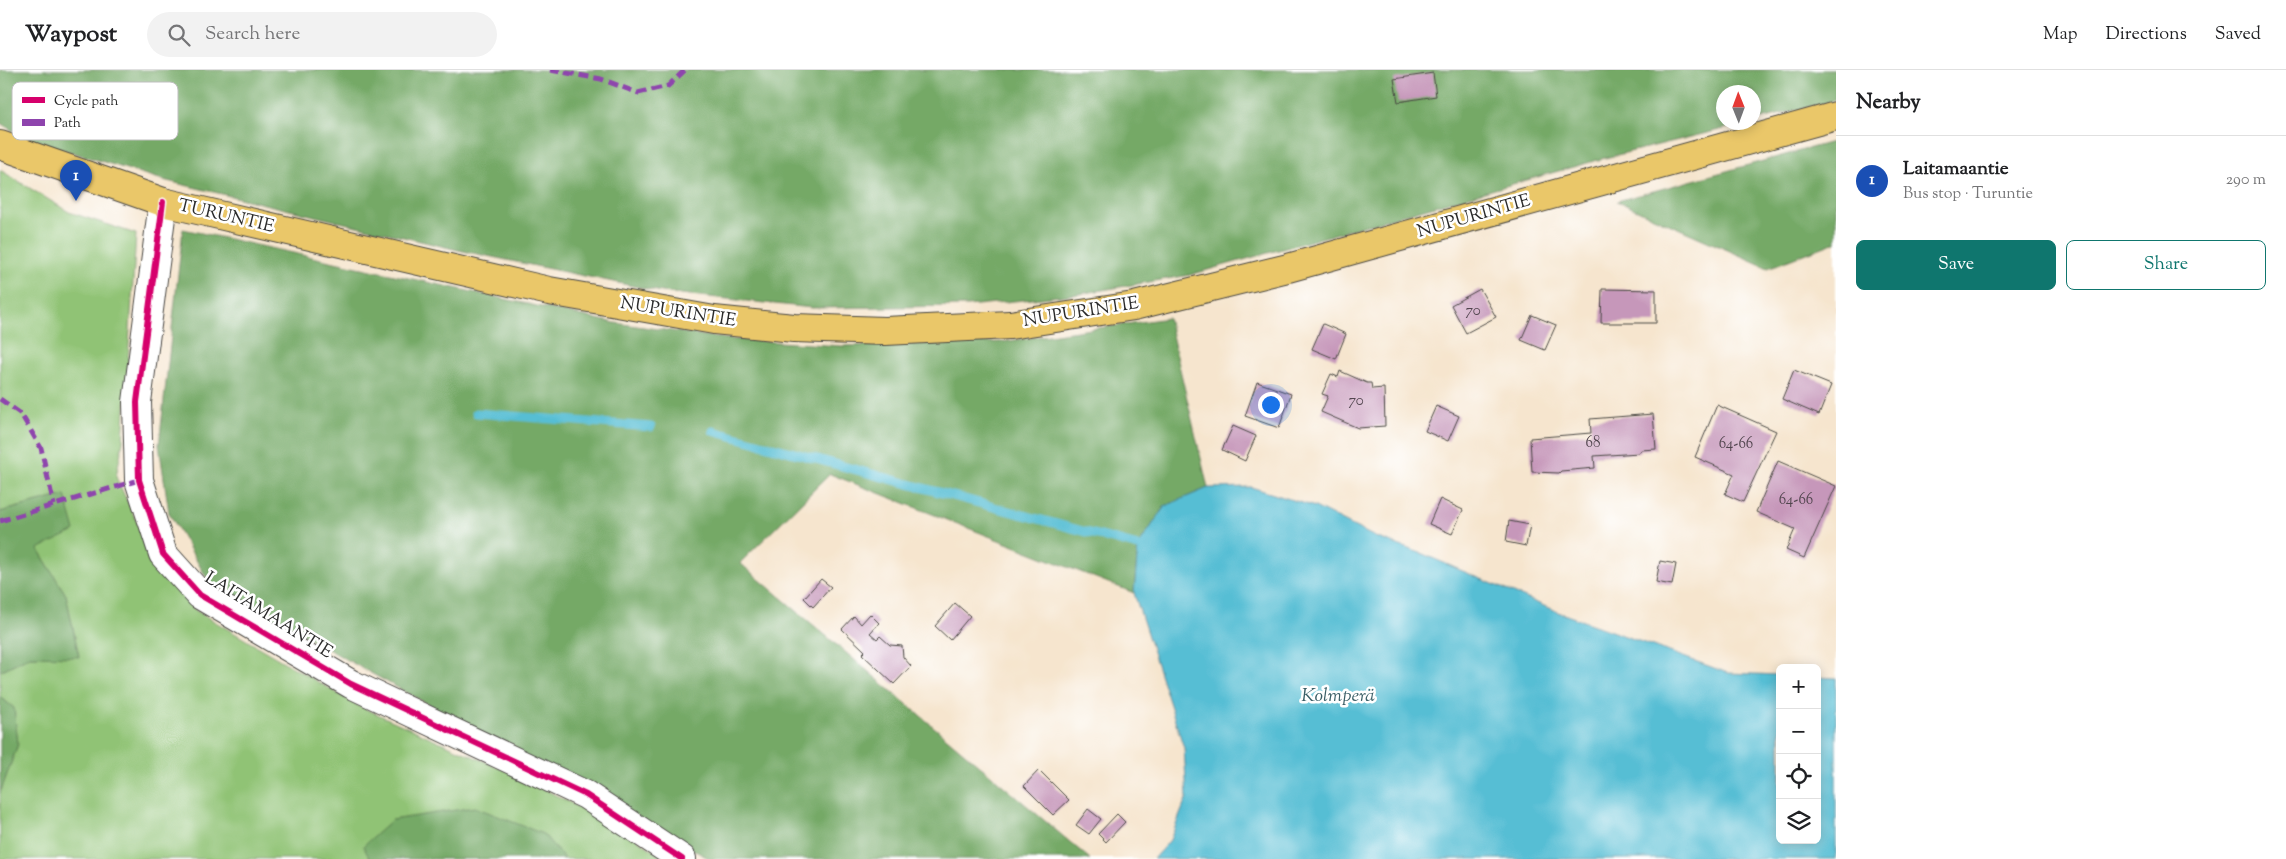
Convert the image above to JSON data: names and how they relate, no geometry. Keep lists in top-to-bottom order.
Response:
{
  "streets": {
    "main road": ["TURUNTIE", "NUPURINTIE"],
    "street": ["LAITAMAANTIE"]
  },
  "crossings": [
    ["TURUNTIE", "NUPURINTIE"],
    ["TURUNTIE", "LAITAMAANTIE"]
  ],
  "water": ["Kolmperä"],
  "house_numbers": [
    "70",
    "70",
    "68",
    "64-66",
    "64-66"
  ],
  "legend": ["Cycle path", "Path"],
  "north": "top",
  "page": {
    "header": "Waypost",
    "search": "Search here",
    "nav": ["Map", "Directions", "Saved"],
    "heading": "Nearby",
    "list": [
      {
        "mark": "1",
        "name": "Laitamaantie",
        "note": "Bus stop · Turuntie",
        "value": "290 m"
      }
    ],
    "pins": "1",
    "buttons": ["Save", "Share"],
    "map_buttons": ["+", "−"]
  }
}
